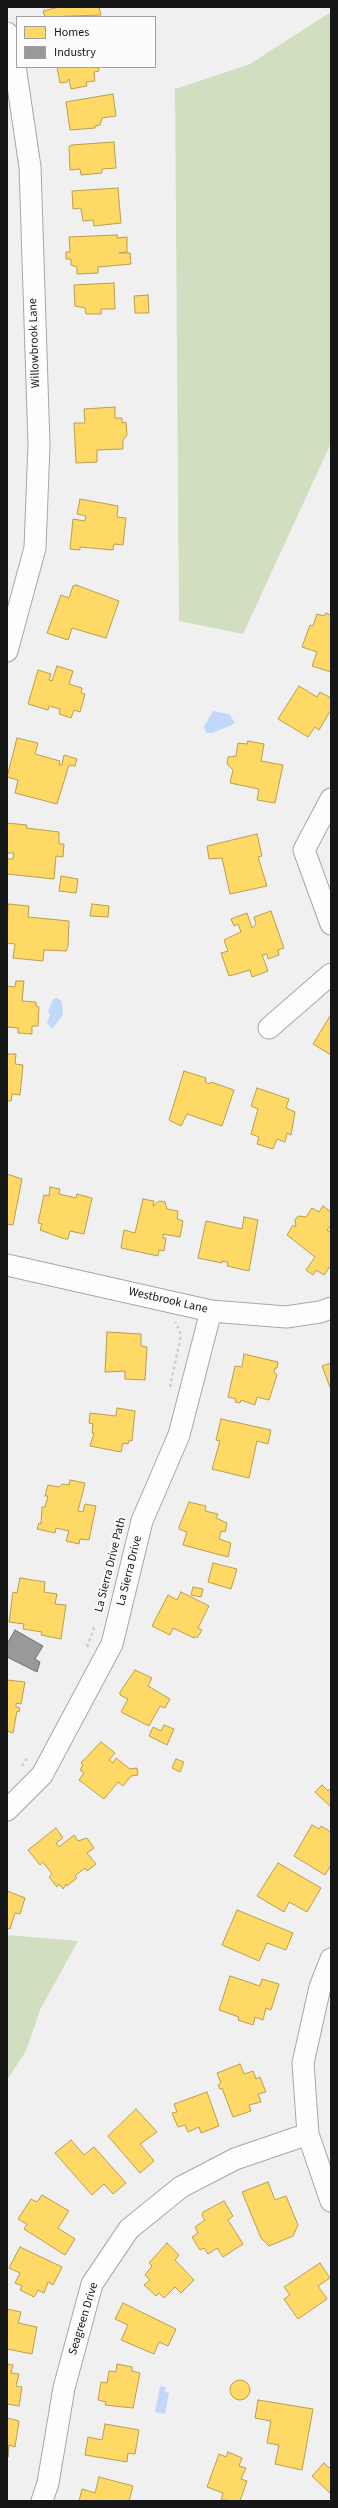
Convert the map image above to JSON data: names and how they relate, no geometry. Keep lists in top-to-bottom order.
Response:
{
  "streets": {
    "street": [
      "Willowbrook Lane",
      "Westbrook Lane",
      "La Sierra Drive",
      "Seagreen Drive"
    ],
    "path": ["La Sierra Drive Path"]
  },
  "crossings": [
    ["Westbrook Lane", "La Sierra Drive"]
  ],
  "legend": ["Homes", "Industry"]
}
